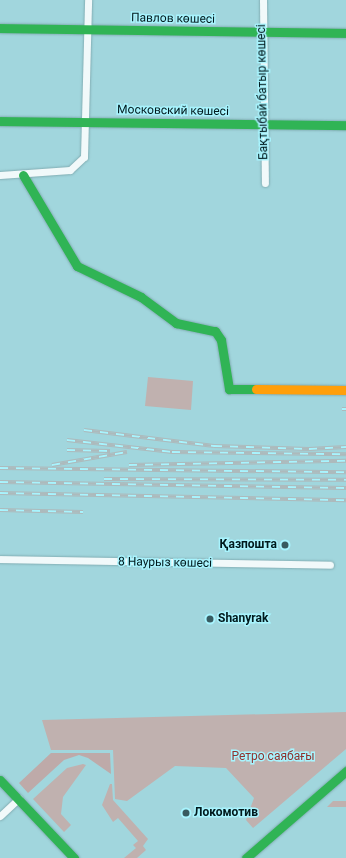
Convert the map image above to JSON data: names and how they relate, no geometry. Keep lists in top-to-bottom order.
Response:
{
  "streets": {
    "street": [
      "Павлов көшесі",
      "Бақтыбай батыр көшесі",
      "Московский көшесі",
      "8 Наурыз көшесі"
    ]
  },
  "crossings": [
    ["Павлов көшесі", "Бақтыбай батыр көшесі"],
    ["Бақтыбай батыр көшесі", "Московский көшесі"]
  ],
  "parks": ["Ретро саябағы"],
  "places": ["Қазпошта", "Shanyrak", "Локомотив"]
}
